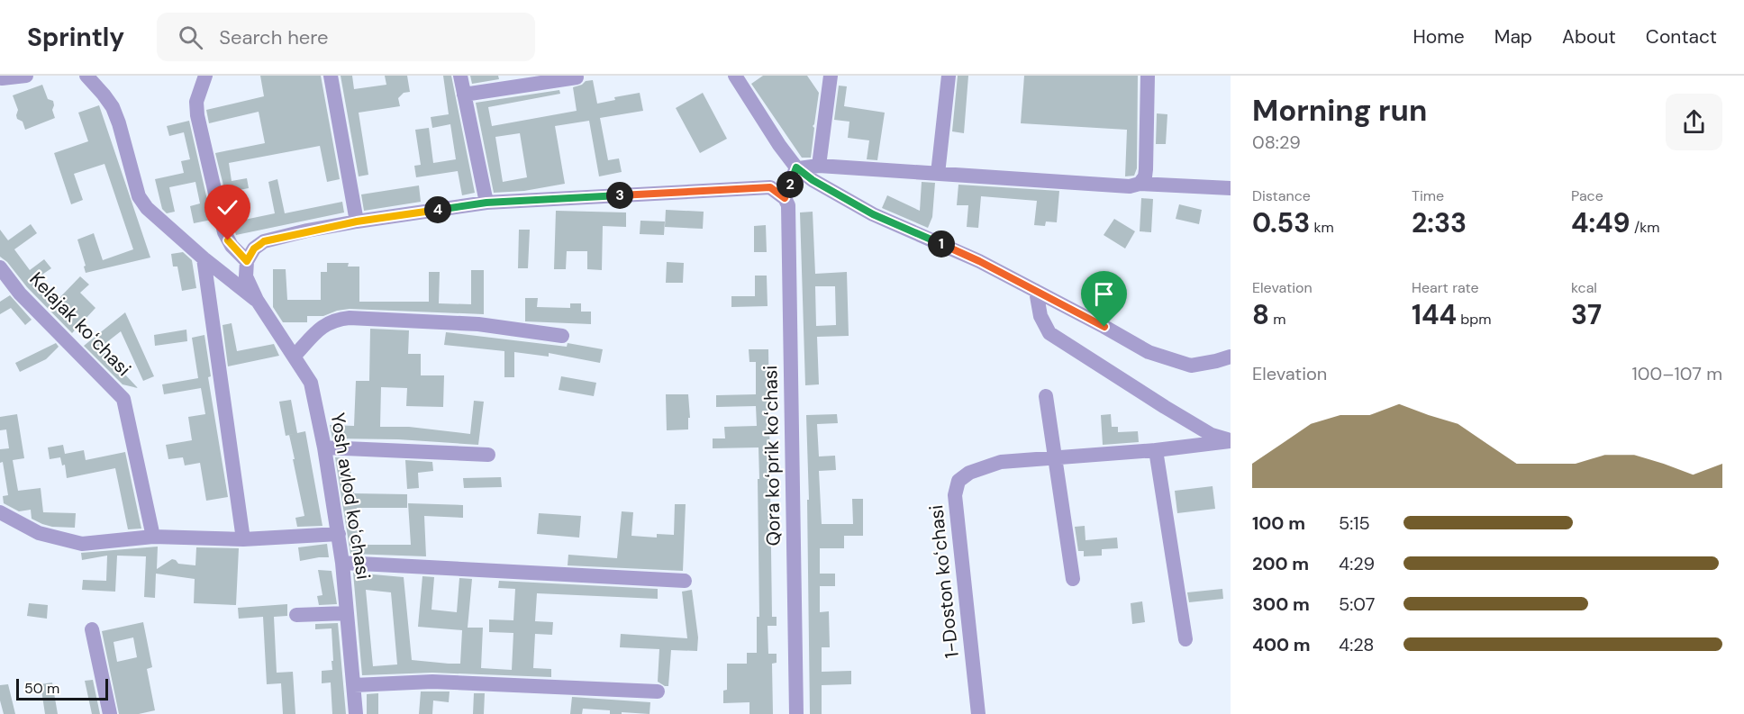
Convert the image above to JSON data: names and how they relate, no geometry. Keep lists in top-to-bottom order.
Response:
{
  "streets": {
    "street": [
      "Kelajak koʻchasi",
      "Qora koʻprik koʻchasi",
      "Yosh avlod koʻchasi",
      "1-Doston koʻchasi"
    ]
  },
  "scale_bar": "50 m",
  "page": {
    "header": "Sprintly",
    "search": "Search here",
    "nav": [
      "Home",
      "Map",
      "About",
      "Contact"
    ],
    "heading": ["Morning run", "08:29"],
    "stats": [
      ["Distance", "0.53 km"],
      ["Time", "2:33"],
      ["Pace", "4:49 /km"],
      ["Elevation", "8 m"],
      ["Heart rate", "144 bpm"],
      ["kcal", "37"]
    ],
    "pins": [
      "2",
      "3",
      "4",
      "1"
    ],
    "chart": ["Elevation", "100–107 m"],
    "list": [
      {
        "name": "100 m",
        "note": "5:15"
      },
      {
        "name": "200 m",
        "note": "4:29"
      },
      {
        "name": "300 m",
        "note": "5:07"
      },
      {
        "name": "400 m",
        "note": "4:28"
      }
    ],
    "scale": "50 m"
  }
}
